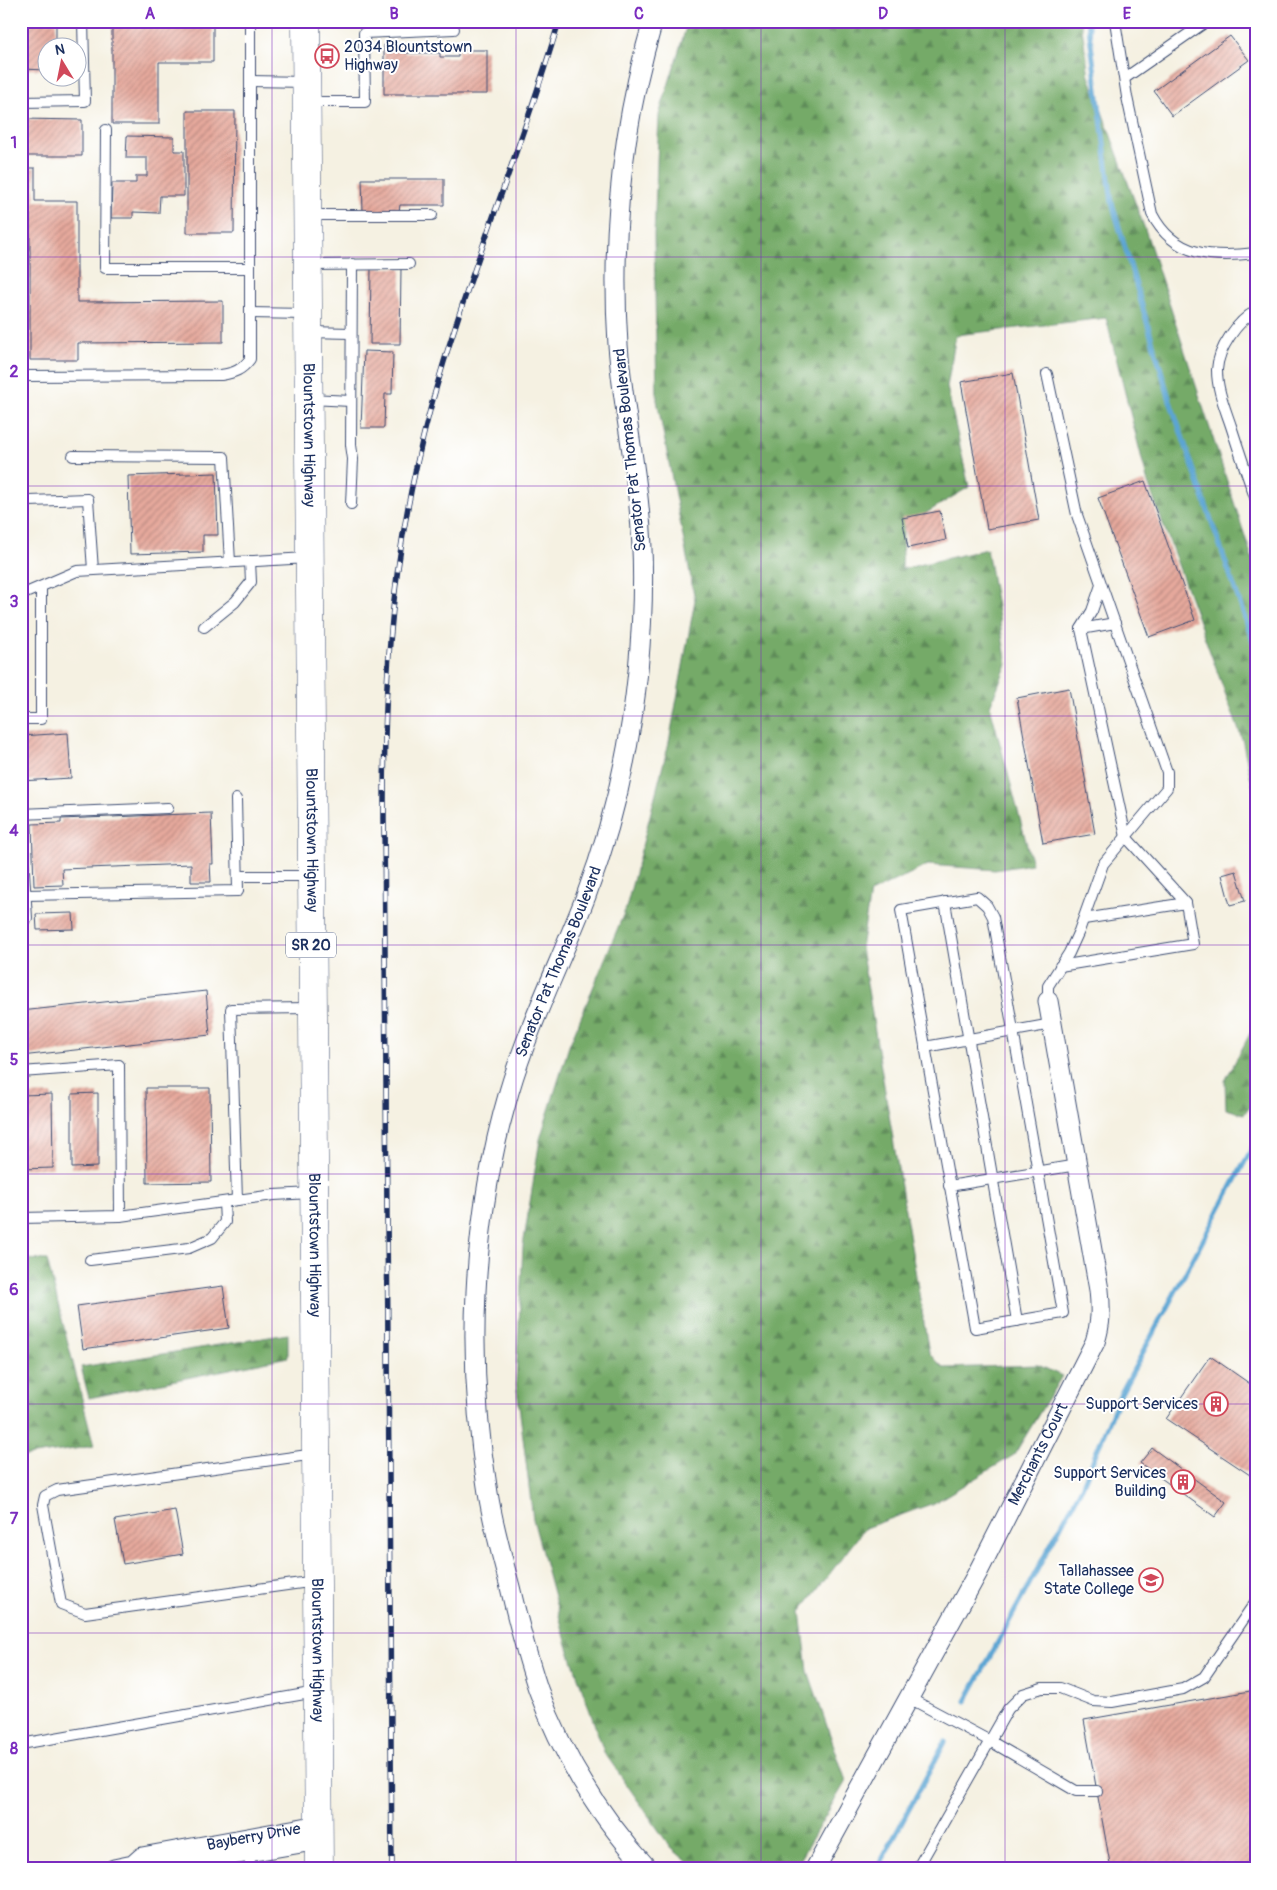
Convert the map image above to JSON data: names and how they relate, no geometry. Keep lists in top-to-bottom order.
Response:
{
  "streets": {
    "main road": ["Blountstown Highway", "SR 20"],
    "street": ["Senator Pat Thomas Boulevard", "Merchants Court", "Bayberry Drive"]
  },
  "crossings": [
    ["Blountstown Highway", "Bayberry Drive"]
  ],
  "places": {
    "bus stop": ["2034 Blountstown Highway"],
    "building": ["Support Services", "Support Services Building"],
    "school or university": ["Tallahassee State College"]
  },
  "north": "top",
  "grid": {
    "columns": [
      "A",
      "B",
      "C",
      "D",
      "E"
    ],
    "rows": [
      "1",
      "2",
      "3",
      "4",
      "5",
      "6",
      "7",
      "8"
    ]
  }
}
